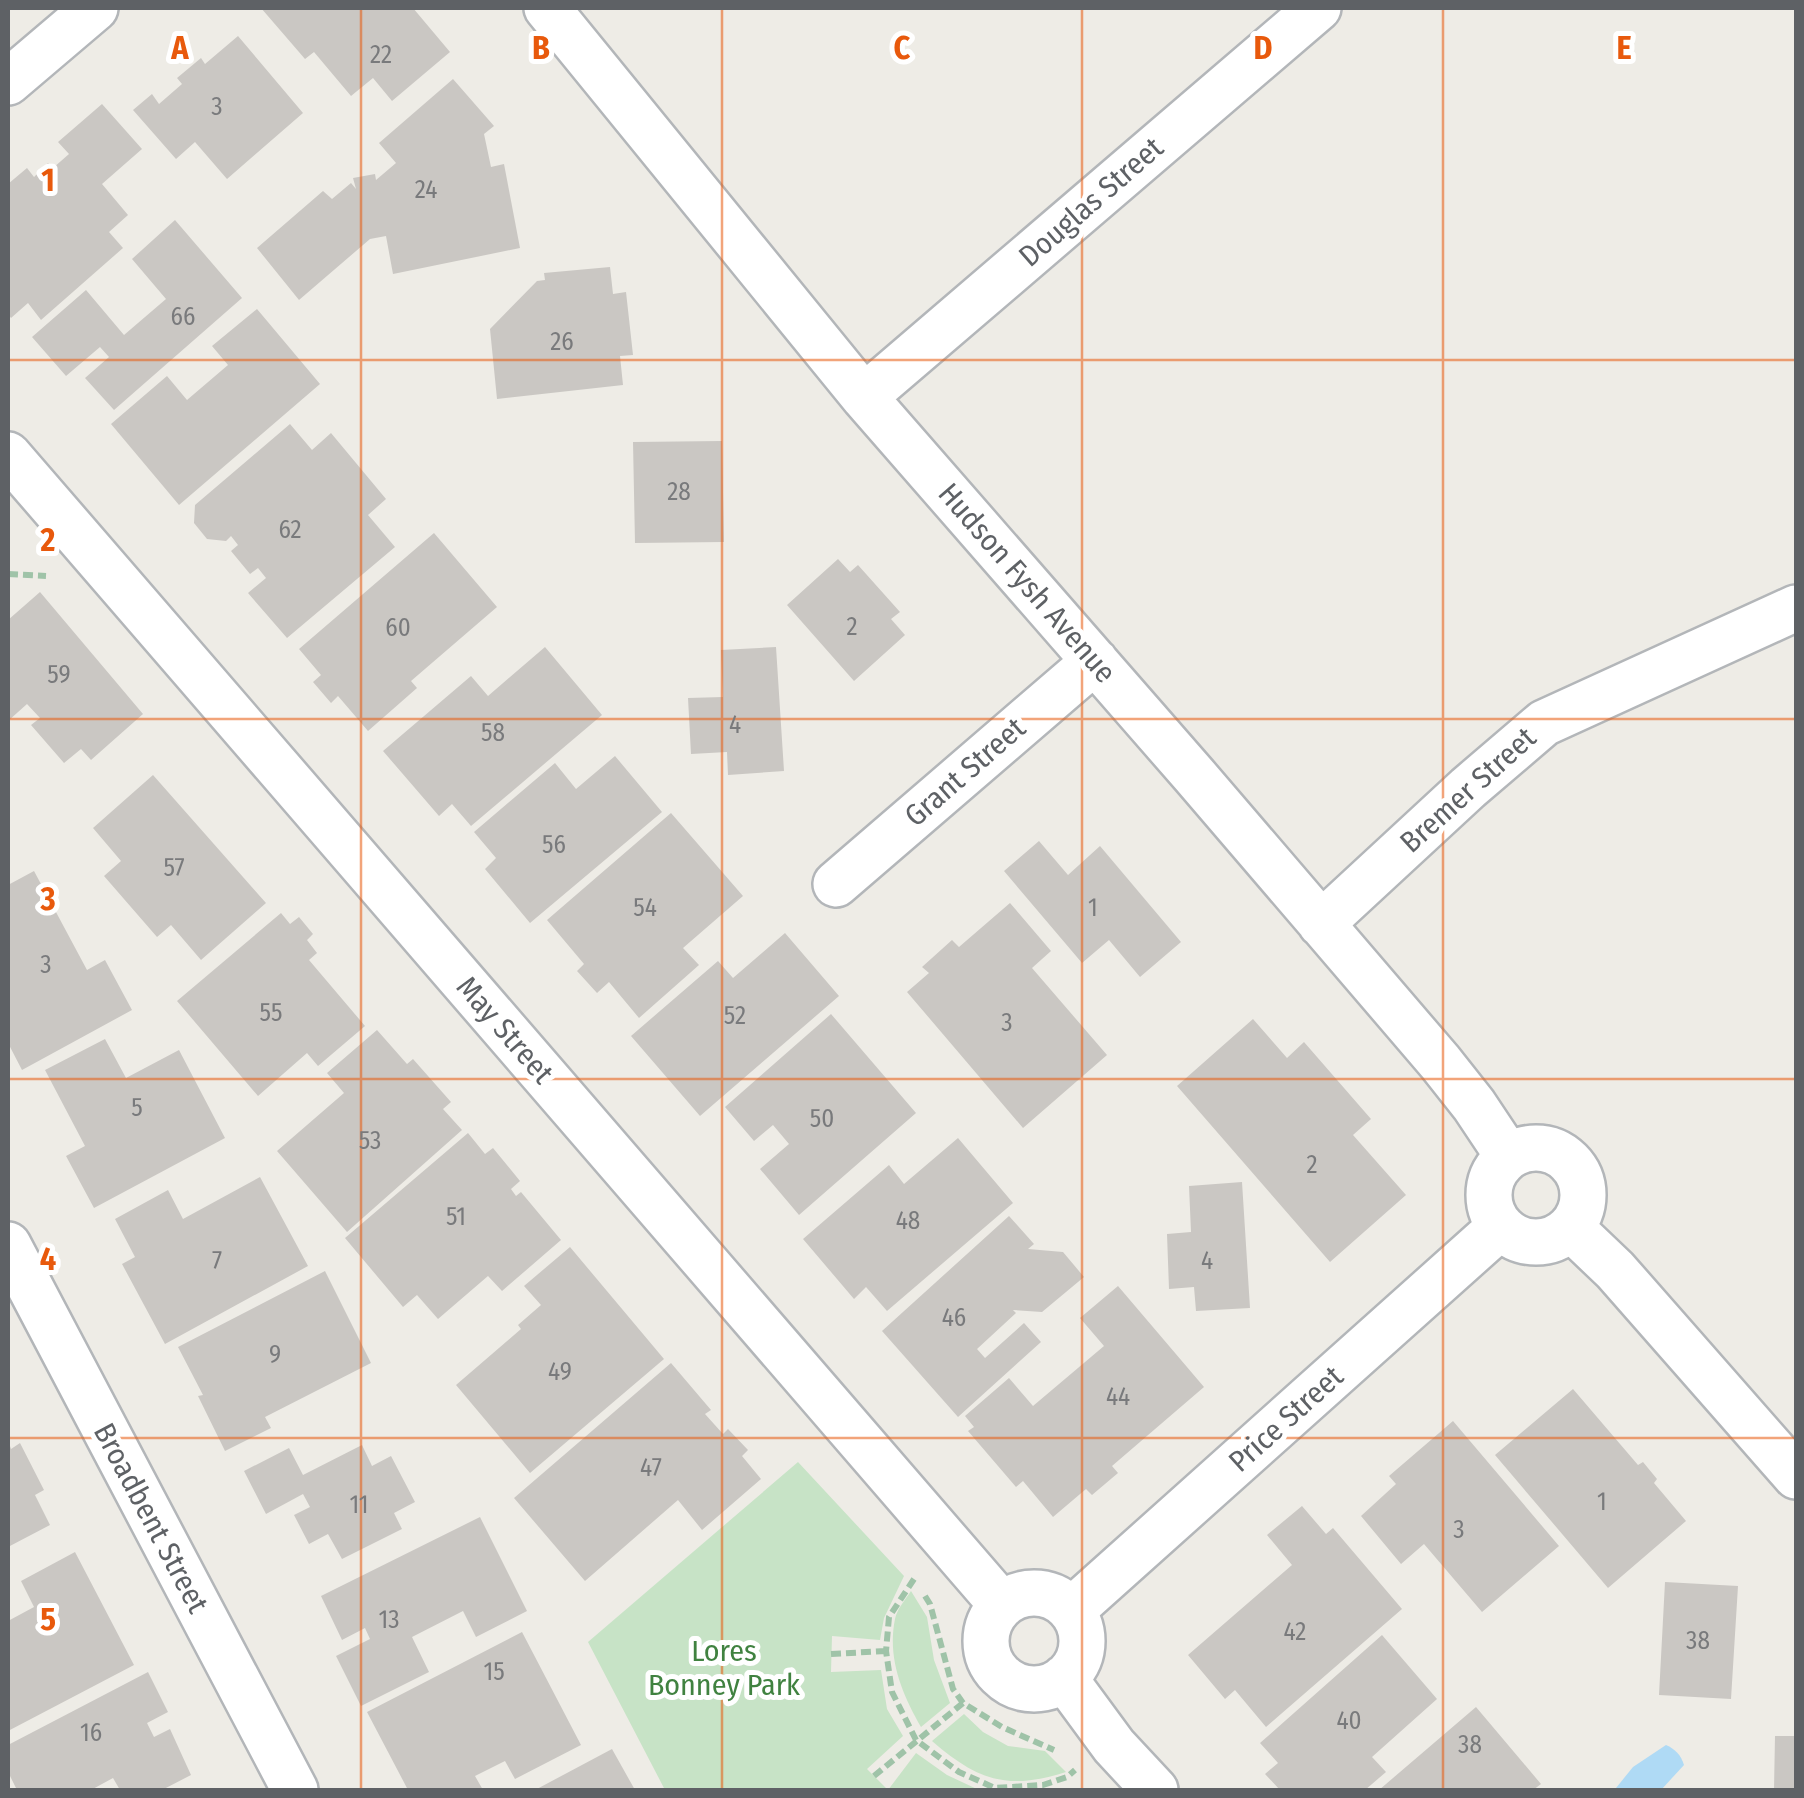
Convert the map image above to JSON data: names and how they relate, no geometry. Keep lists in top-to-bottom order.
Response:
{
  "streets": {
    "street": [
      "Douglas Street",
      "Hudson Fysh Avenue",
      "Grant Street",
      "Bremer Street",
      "May Street",
      "Price Street",
      "Broadbent Street"
    ]
  },
  "crossings": [
    ["Douglas Street", "Hudson Fysh Avenue"],
    ["Hudson Fysh Avenue", "Grant Street"],
    ["Hudson Fysh Avenue", "Bremer Street"],
    ["Hudson Fysh Avenue", "Price Street"],
    ["May Street", "Price Street"]
  ],
  "parks": ["Lores Bonney Park"],
  "house_numbers": [
    "22",
    "3",
    "24",
    "66",
    "26",
    "28",
    "62",
    "2",
    "60",
    "59",
    "4",
    "58",
    "56",
    "57",
    "54",
    "1",
    "3",
    "55",
    "52",
    "3",
    "5",
    "50",
    "53",
    "2",
    "51",
    "48",
    "7",
    "4",
    "46",
    "9",
    "49",
    "44",
    "47",
    "1",
    "11",
    "3",
    "13",
    "42",
    "38",
    "15",
    "40",
    "16",
    "38"
  ],
  "grid": {
    "columns": [
      "A",
      "B",
      "C",
      "D",
      "E"
    ],
    "rows": [
      "1",
      "2",
      "3",
      "4",
      "5"
    ]
  }
}
